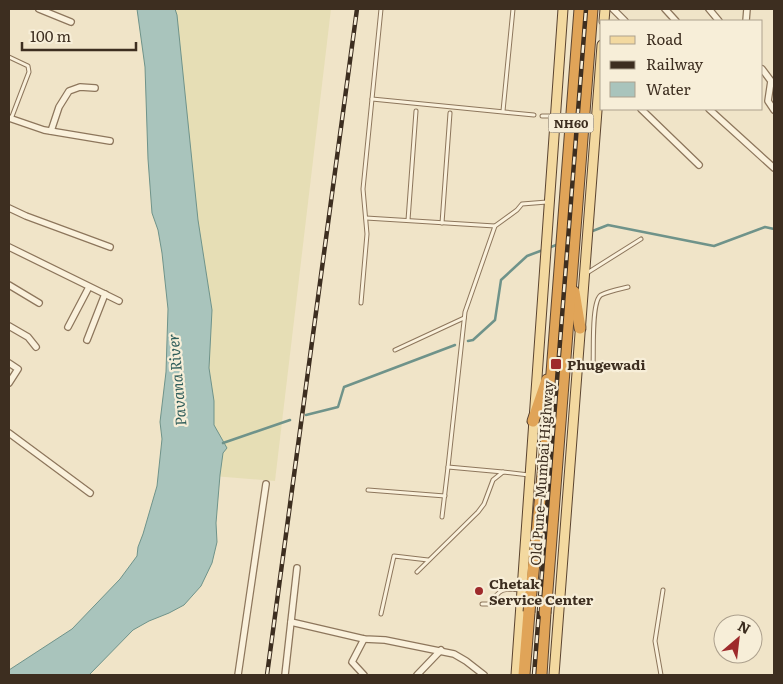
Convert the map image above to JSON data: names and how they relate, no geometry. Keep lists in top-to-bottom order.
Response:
{
  "streets": {
    "highway": ["NH60", "Old Pune–Mumbai Highway"]
  },
  "water": ["Pavana River"],
  "places": {
    "transit": ["Phugewadi"],
    "other": ["Chetak Service Center"]
  },
  "legend": ["Road", "Railway", "Water"],
  "scale_bar": "100 m",
  "north": "top right"
}
